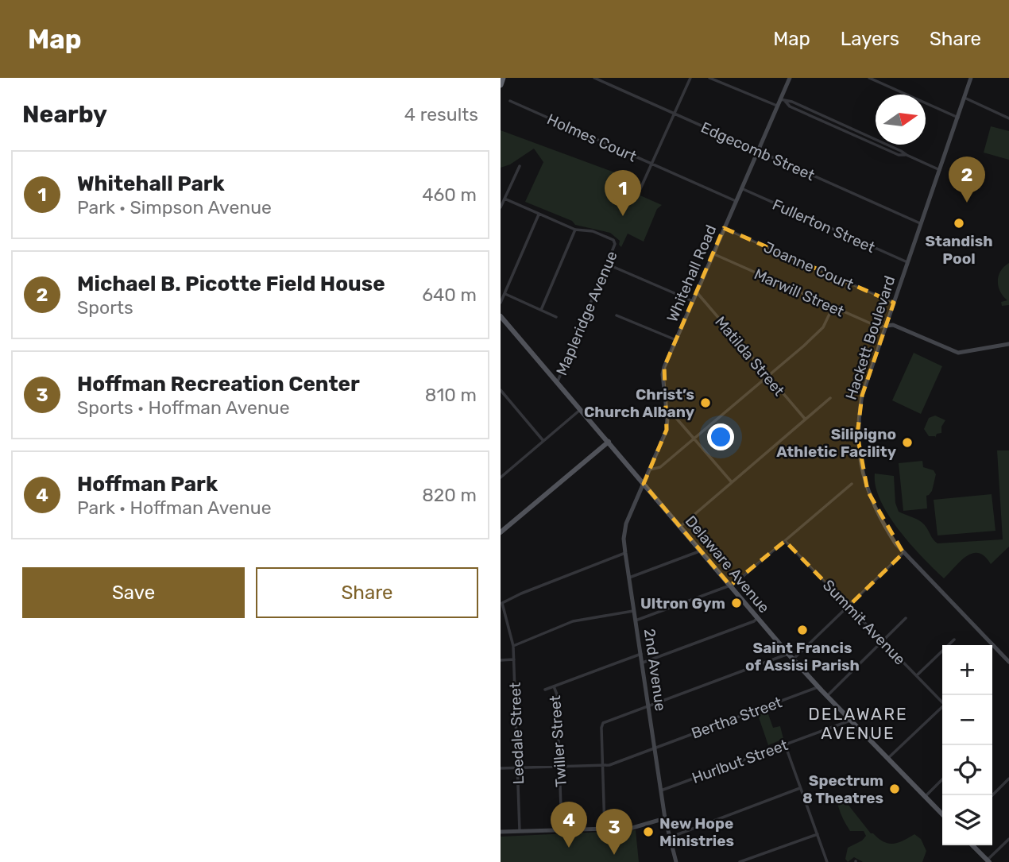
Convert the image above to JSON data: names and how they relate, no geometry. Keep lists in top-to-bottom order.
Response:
{
  "streets": {
    "main road": ["Delaware Avenue"],
    "street": [
      "Holmes Court",
      "Edgecomb Street",
      "Fullerton Street",
      "Joanne Court",
      "Whitehall Road",
      "Marwill Street",
      "Mapleridge Avenue",
      "Hackett Boulevard",
      "Matilda Street",
      "Summit Avenue",
      "2nd Avenue",
      "Bertha Street",
      "Leedale Street",
      "Twiller Street",
      "Hurlbut Street"
    ]
  },
  "crossings": [
    ["Holmes Court", "Whitehall Road"],
    ["Edgecomb Street", "Whitehall Road"],
    ["Edgecomb Street", "Hackett Boulevard"],
    ["Fullerton Street", "Whitehall Road"],
    ["Fullerton Street", "Hackett Boulevard"],
    ["Joanne Court", "Whitehall Road"],
    ["Joanne Court", "Hackett Boulevard"],
    ["Whitehall Road", "Marwill Street"],
    ["Whitehall Road", "Matilda Street"],
    ["Whitehall Road", "Delaware Avenue"],
    ["Whitehall Road", "2nd Avenue"],
    ["Marwill Street", "Hackett Boulevard"],
    ["Mapleridge Avenue", "Delaware Avenue"],
    ["Delaware Avenue", "2nd Avenue"],
    ["Delaware Avenue", "Bertha Street"],
    ["Delaware Avenue", "Hurlbut Street"],
    ["2nd Avenue", "Bertha Street"],
    ["2nd Avenue", "Hurlbut Street"],
    ["Bertha Street", "Leedale Street"],
    ["Bertha Street", "Twiller Street"]
  ],
  "districts": ["DELAWARE AVENUE"],
  "places": [
    "Standish Pool",
    "Christ’s Church Albany",
    "Silipigno Athletic Facility",
    "Ultron Gym",
    "Saint Francis of Assisi Parish",
    "Spectrum 8 Theatres",
    "New Hope Ministries"
  ],
  "north": "right",
  "page": {
    "header": "Map",
    "nav": ["Map", "Layers", "Share"],
    "heading": ["Nearby", "4 results"],
    "list": [
      {
        "mark": "1",
        "name": "Whitehall Park",
        "note": "Park · Simpson Avenue",
        "value": "460 m"
      },
      {
        "mark": "2",
        "name": "Michael B. Picotte Field House",
        "note": "Sports",
        "value": "640 m"
      },
      {
        "mark": "3",
        "name": "Hoffman Recreation Center",
        "note": "Sports · Hoffman Avenue",
        "value": "810 m"
      },
      {
        "mark": "4",
        "name": "Hoffman Park",
        "note": "Park · Hoffman Avenue",
        "value": "820 m"
      }
    ],
    "pins": [
      "2",
      "1",
      "4",
      "3"
    ],
    "buttons": ["Save", "Share"],
    "map_buttons": ["+", "−"]
  }
}
